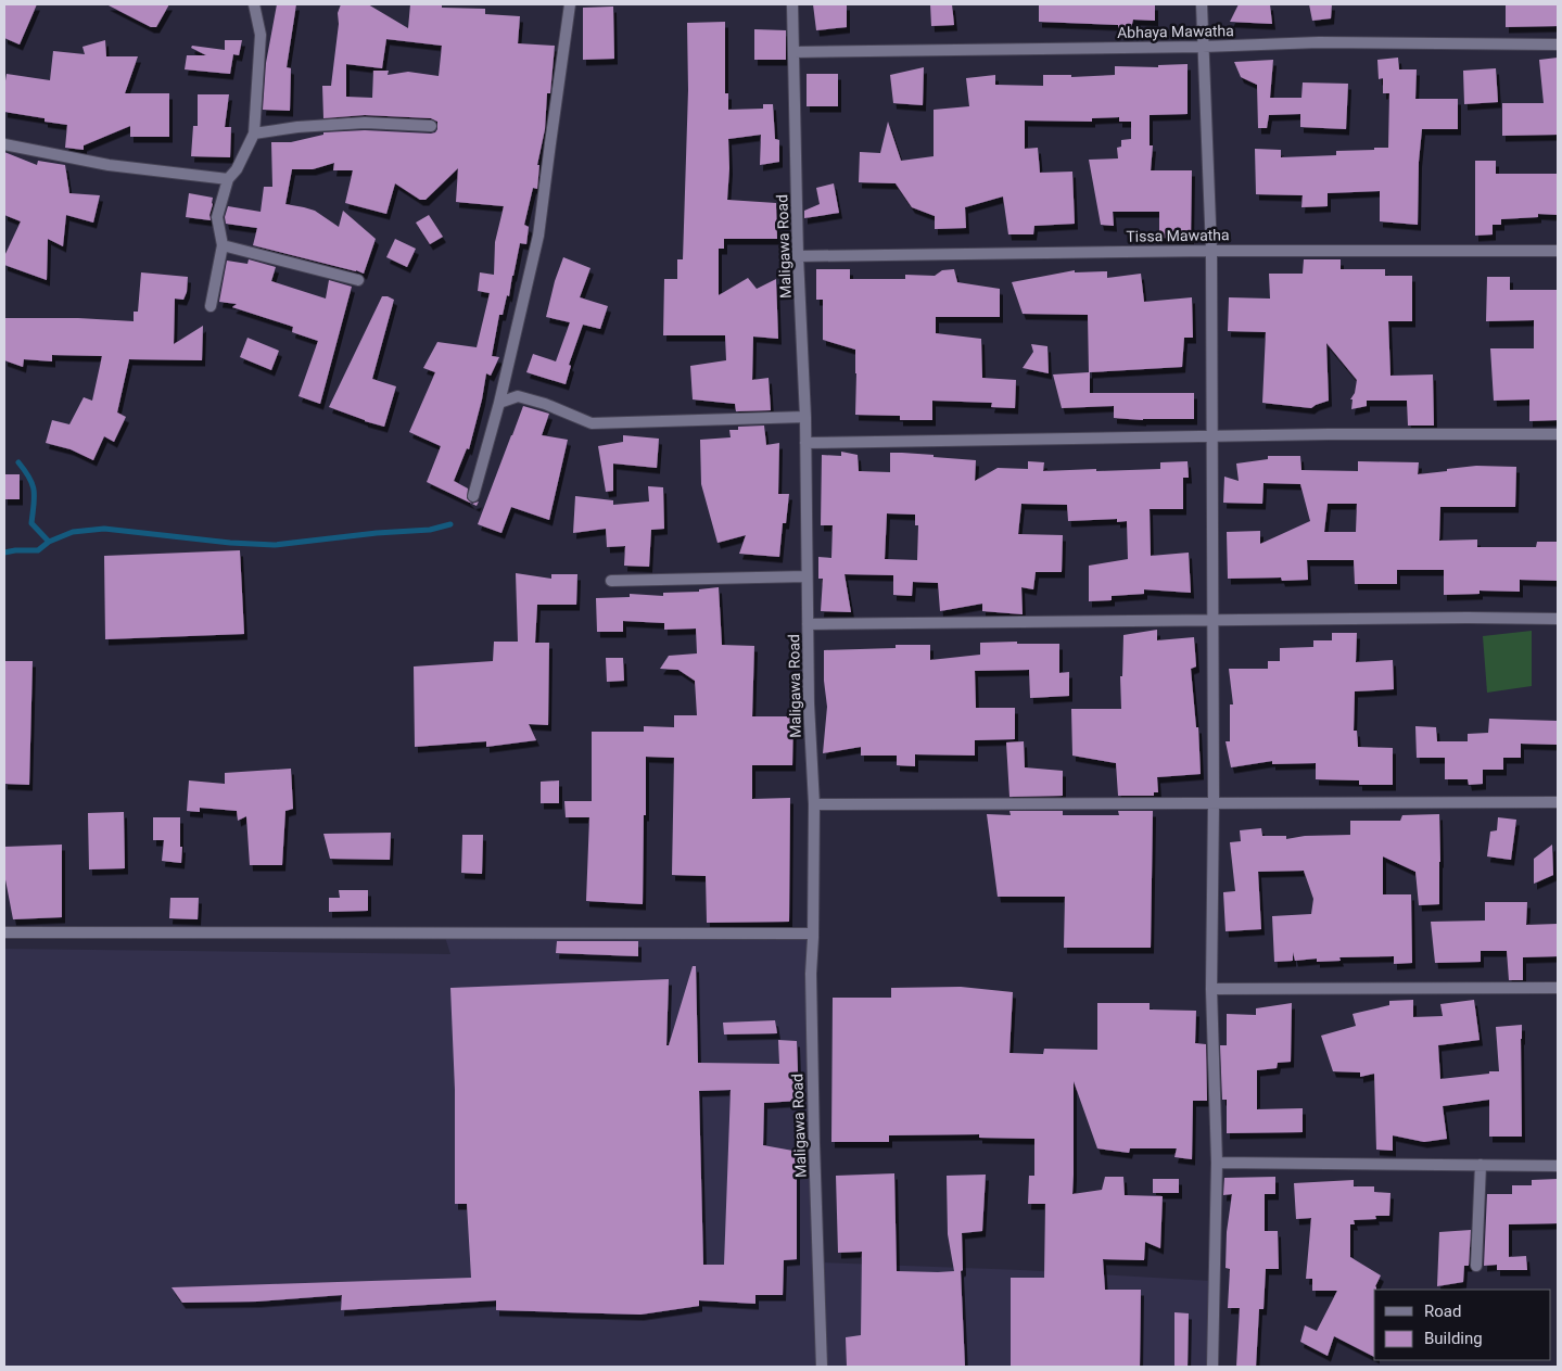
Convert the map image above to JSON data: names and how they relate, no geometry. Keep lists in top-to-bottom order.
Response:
{
  "streets": {
    "street": ["Abhaya Mawatha", "Tissa Mawatha", "Maligawa Road"]
  },
  "crossings": [
    ["Abhaya Mawatha", "Maligawa Road"],
    ["Tissa Mawatha", "Maligawa Road"]
  ],
  "legend": ["Road", "Building"]
}
